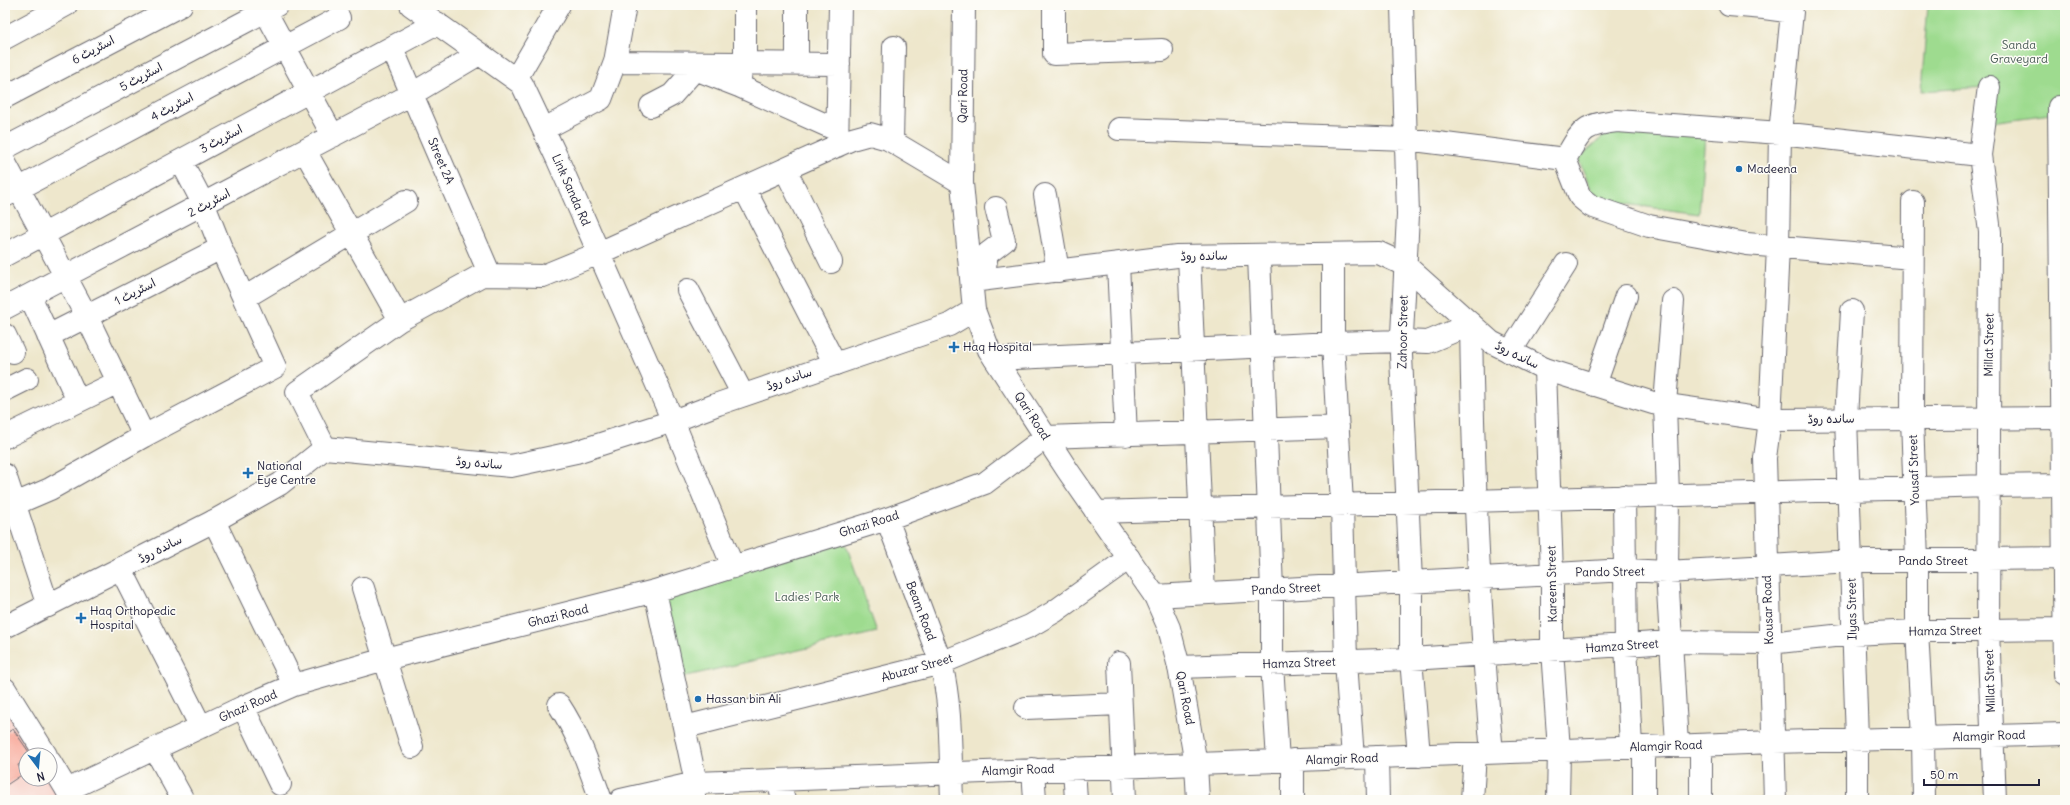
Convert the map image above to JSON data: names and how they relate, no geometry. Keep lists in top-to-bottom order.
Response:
{
  "streets": {
    "street": [
      "اسٹریٹ 6",
      "اسٹریٹ 5",
      "Qari Road",
      "اسٹریٹ 4",
      "اسٹریٹ 3",
      "Street 2A",
      "Link Sanda Rd",
      "اسٹریٹ 2",
      "ساندہ روڈ",
      "اسٹریٹ 1",
      "Zahoor Street",
      "Millat Street",
      "Yousaf Street",
      "Ghazi Road",
      "Pando Street",
      "Kareem Street",
      "Ilyas Street",
      "Kousar Road",
      "Beam Road",
      "Hamza Street",
      "Abuzar Street",
      "Alamgir Road"
    ]
  },
  "crossings": [
    ["Qari Road", "ساندہ روڈ"],
    ["Qari Road", "Ghazi Road"],
    ["Qari Road", "Pando Street"],
    ["Qari Road", "Hamza Street"],
    ["Qari Road", "Abuzar Street"],
    ["Qari Road", "Alamgir Road"],
    ["اسٹریٹ 3", "Street 2A"],
    ["اسٹریٹ 3", "Link Sanda Rd"],
    ["Street 2A", "اسٹریٹ 2"],
    ["Link Sanda Rd", "اسٹریٹ 2"],
    ["Link Sanda Rd", "ساندہ روڈ"],
    ["Link Sanda Rd", "Ghazi Road"],
    ["ساندہ روڈ", "Zahoor Street"],
    ["ساندہ روڈ", "Millat Street"],
    ["ساندہ روڈ", "Yousaf Street"],
    ["ساندہ روڈ", "Kareem Street"],
    ["ساندہ روڈ", "Ilyas Street"],
    ["ساندہ روڈ", "Kousar Road"],
    ["Zahoor Street", "Pando Street"],
    ["Zahoor Street", "Hamza Street"],
    ["Zahoor Street", "Alamgir Road"],
    ["Millat Street", "Pando Street"],
    ["Millat Street", "Hamza Street"],
    ["Millat Street", "Alamgir Road"],
    ["Yousaf Street", "Pando Street"],
    ["Yousaf Street", "Hamza Street"],
    ["Yousaf Street", "Alamgir Road"],
    ["Ghazi Road", "Beam Road"],
    ["Pando Street", "Kareem Street"],
    ["Pando Street", "Ilyas Street"],
    ["Pando Street", "Kousar Road"],
    ["Kareem Street", "Hamza Street"],
    ["Kareem Street", "Alamgir Road"],
    ["Ilyas Street", "Hamza Street"],
    ["Ilyas Street", "Alamgir Road"],
    ["Kousar Road", "Hamza Street"],
    ["Kousar Road", "Alamgir Road"],
    ["Beam Road", "Abuzar Street"],
    ["Beam Road", "Alamgir Road"]
  ],
  "parks": ["Sanda Graveyard", "Ladies' Park"],
  "places": {
    "other": ["Madeena", "Hassan bin Ali"],
    "health": ["Haq Hospital", "National Eye Centre", "Haq Orthopedic Hospital"]
  },
  "scale_bar": "50 m",
  "north": "bottom"
}
